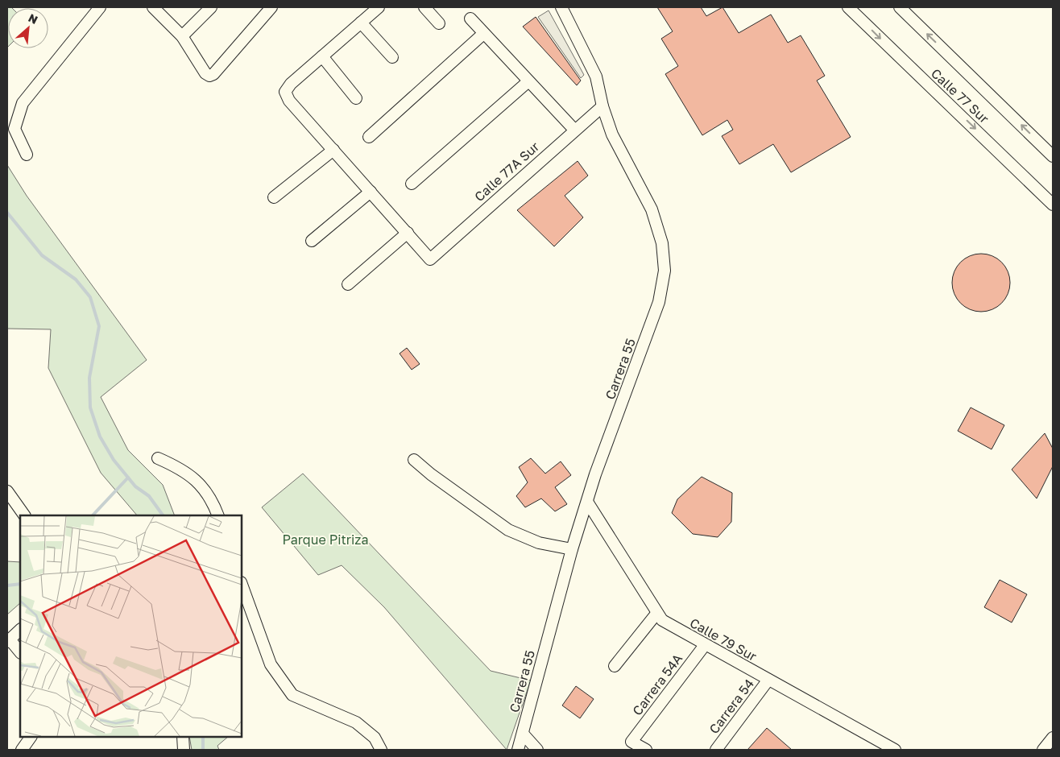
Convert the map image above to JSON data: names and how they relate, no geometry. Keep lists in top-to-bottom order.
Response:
{
  "streets": {
    "street": [
      "Calle 77 Sur",
      "Calle 77A Sur",
      "Carrera 55",
      "Calle 79 Sur",
      "Carrera 54A",
      "Carrera 54"
    ]
  },
  "crossings": [
    ["Calle 77A Sur", "Carrera 55"],
    ["Carrera 55", "Calle 79 Sur"],
    ["Calle 79 Sur", "Carrera 54A"],
    ["Calle 79 Sur", "Carrera 54"]
  ],
  "parks": ["Parque Pitriza"],
  "north": "top right"
}
